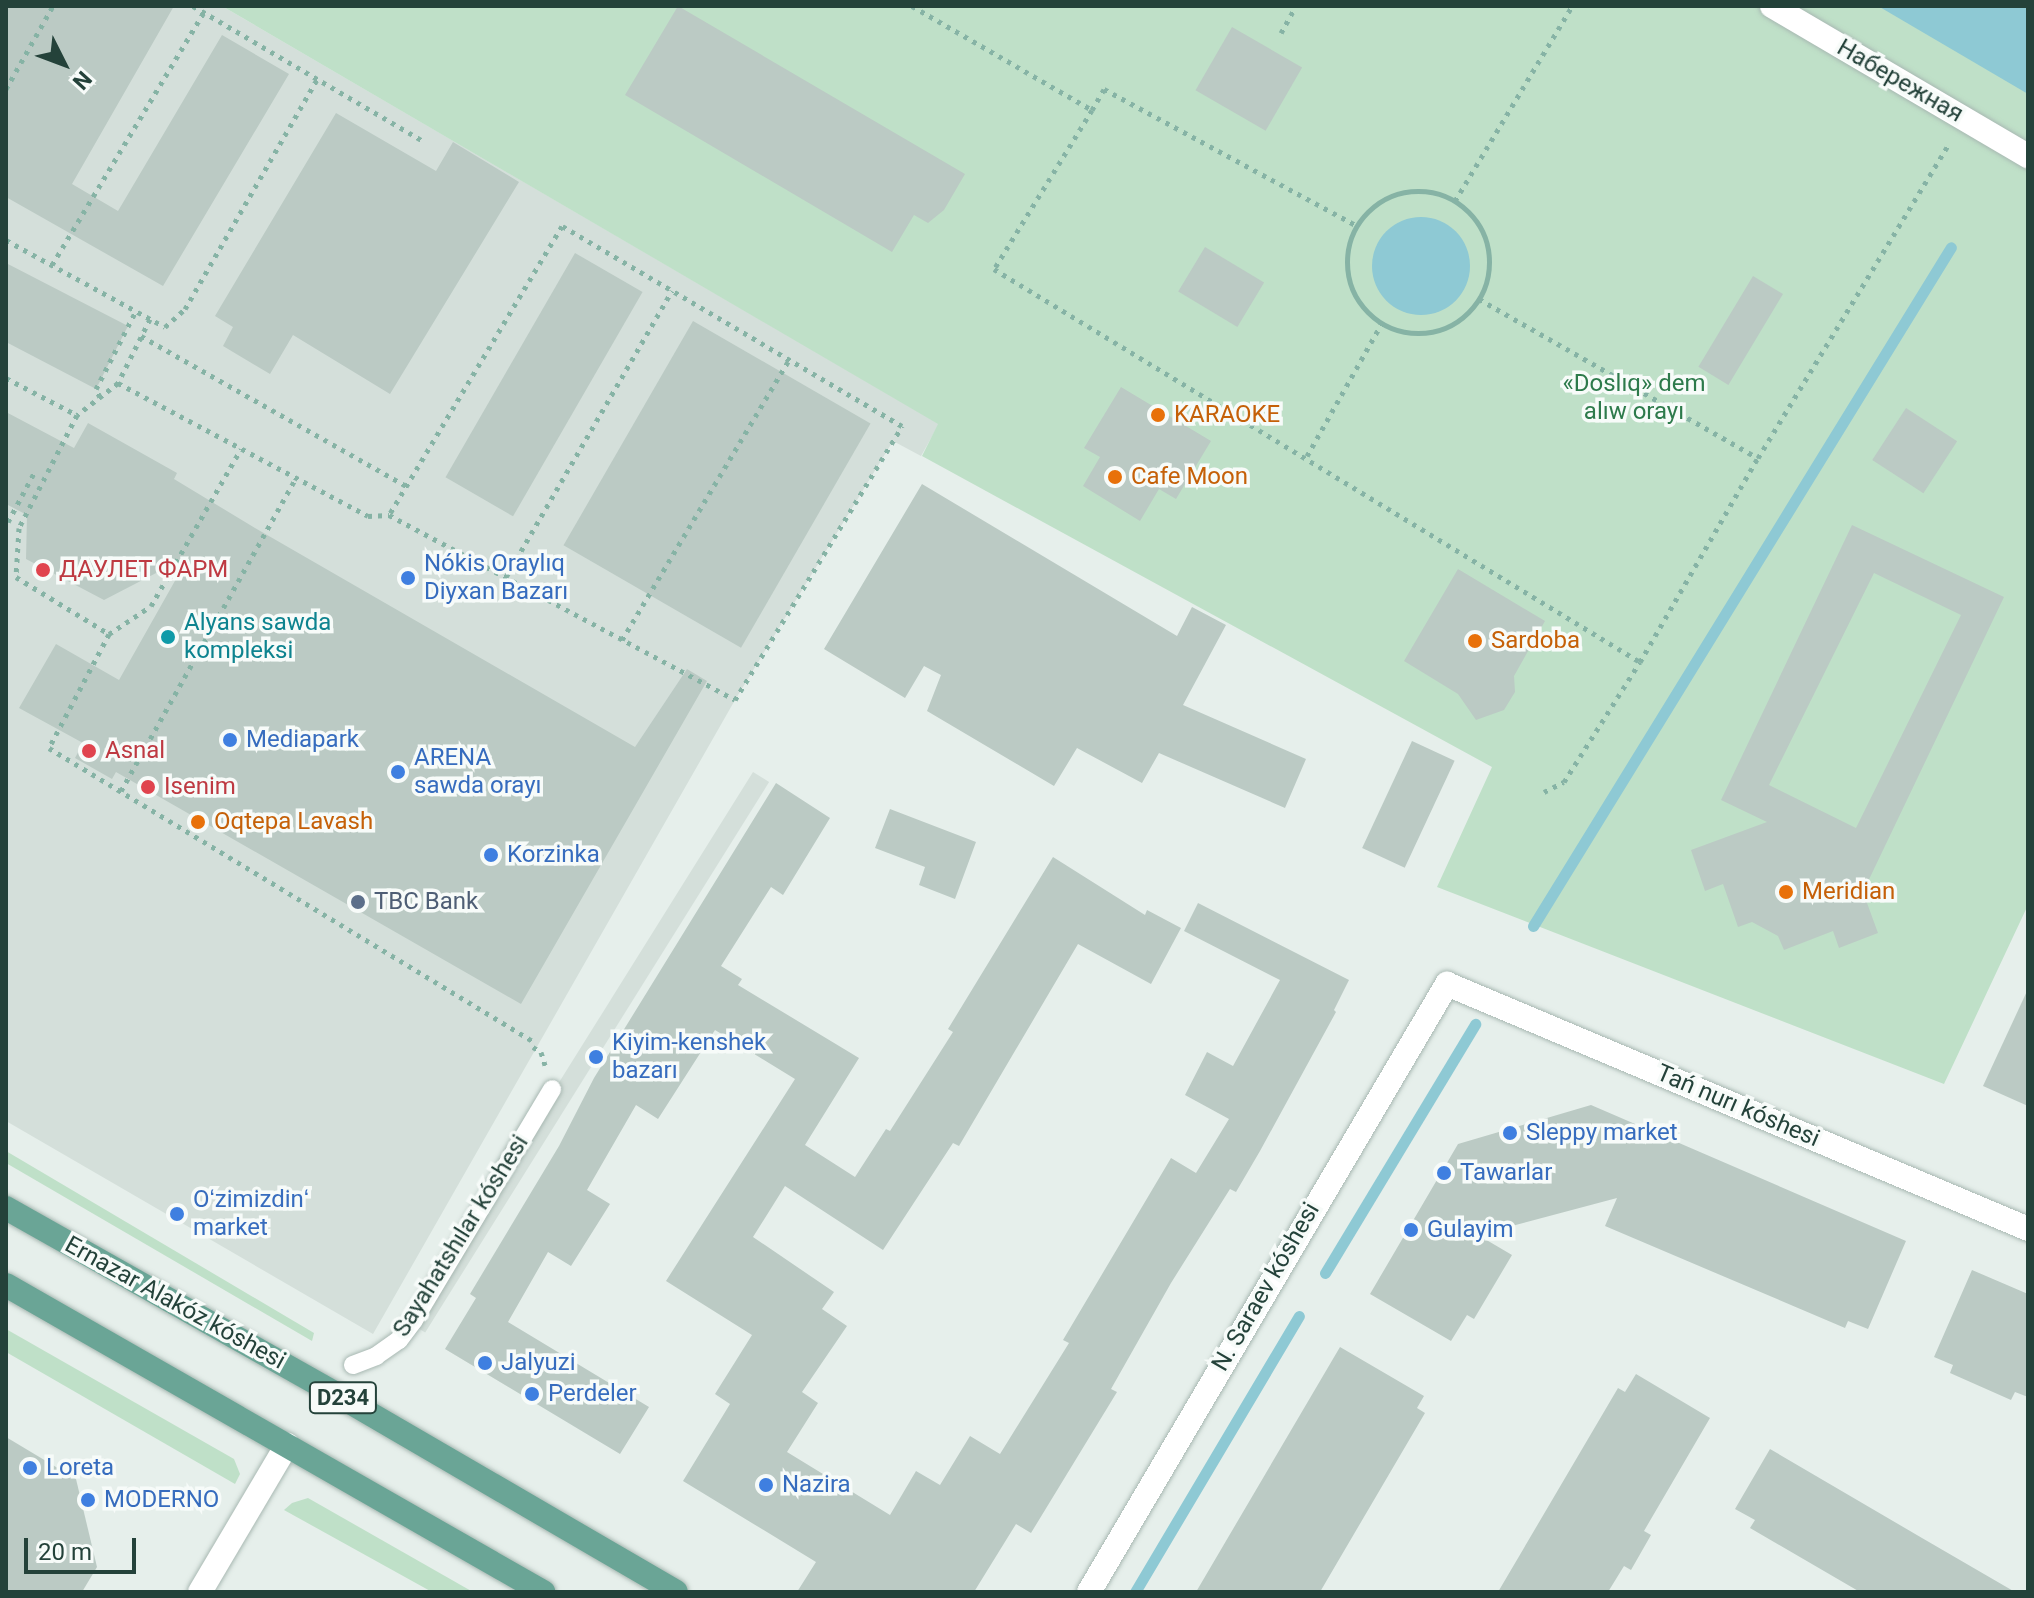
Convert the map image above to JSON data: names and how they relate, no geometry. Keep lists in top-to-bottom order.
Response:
{
  "streets": {
    "main road": ["Ernazar Alakóz kóshesi", "D234"],
    "street": ["Набережная", "Tań nurı kóshesi", "N. Saraev kóshesi"],
    "lane": ["Sayahatshılar kóshesi"]
  },
  "crossings": [
    ["Tań nurı kóshesi", "N. Saraev kóshesi"]
  ],
  "parks": ["«Doslıq» dem alıw orayı"],
  "places": [
    "KARAOKE",
    "Cafe Moon",
    "ДАУЛЕТ ФАРМ",
    "Nókis Oraylıq Diyxan Bazarı",
    "Alyans sawda kompleksi",
    "Sardoba",
    "Mediapark",
    "Asnal",
    "ARENA sawda orayı",
    "Isenim",
    "Oqtepa Lavash",
    "Korzinka",
    "Meridian",
    "TBC Bank",
    "Kiyim-kenshek bazarı",
    "Sleppy market",
    "Tawarlar",
    "Oʻzimizdinʻ market",
    "Gulayim",
    "Jalyuzi",
    "Perdeler",
    "Loreta",
    "Nazira",
    "MODERNO"
  ],
  "scale_bar": "20 m",
  "north": "bottom right"
}
